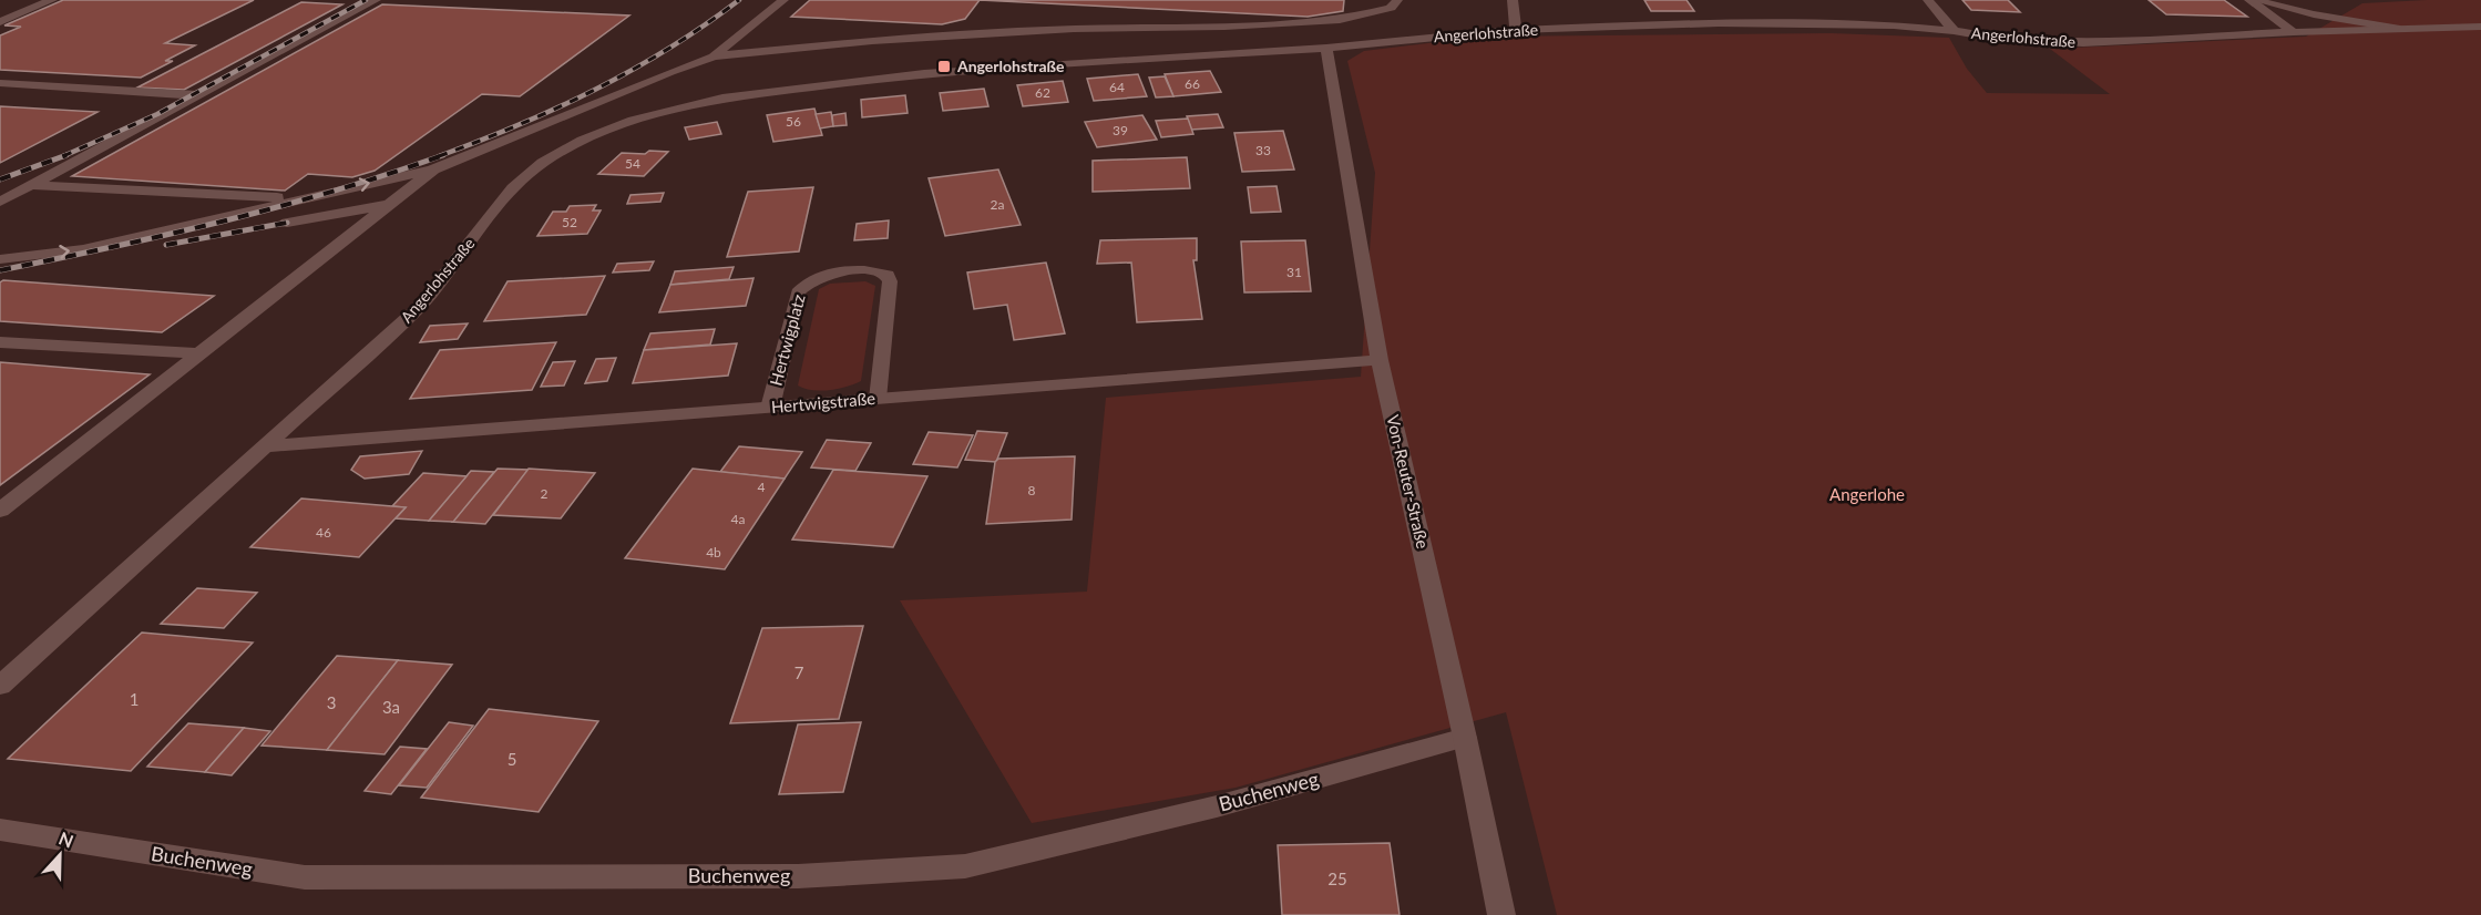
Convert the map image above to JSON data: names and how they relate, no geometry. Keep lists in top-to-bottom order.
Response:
{
  "streets": {
    "street": [
      "Angerlohstraße",
      "Hertwigplatz",
      "Hertwigstraße",
      "Von-Reuter-Straße",
      "Buchenweg"
    ]
  },
  "crossings": [
    ["Angerlohstraße", "Hertwigstraße"],
    ["Angerlohstraße", "Von-Reuter-Straße"],
    ["Hertwigplatz", "Hertwigstraße"],
    ["Hertwigstraße", "Von-Reuter-Straße"],
    ["Von-Reuter-Straße", "Buchenweg"]
  ],
  "parks": ["Angerlohe"],
  "places": {
    "transit": ["Angerlohstraße"]
  },
  "house_numbers": [
    "66",
    "64",
    "62",
    "56",
    "39",
    "33",
    "54",
    "2a",
    "52",
    "31",
    "4",
    "8",
    "2",
    "4a",
    "46",
    "4b",
    "7",
    "1",
    "3",
    "3a",
    "5",
    "25"
  ],
  "north": "top"
}
